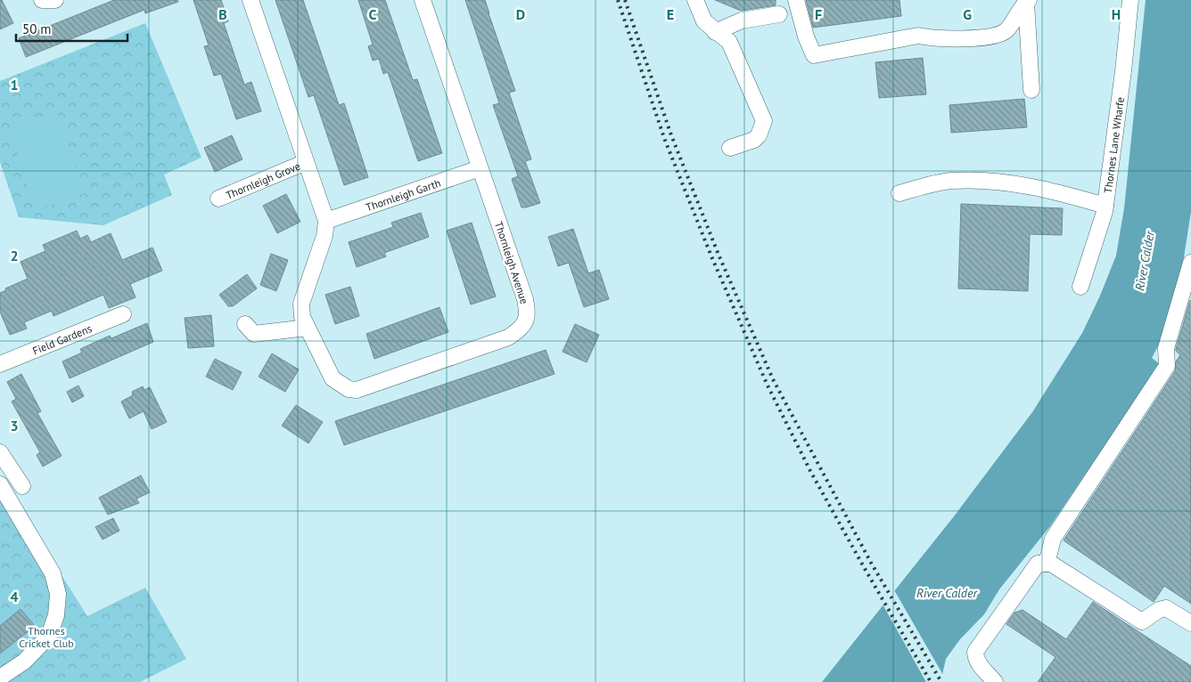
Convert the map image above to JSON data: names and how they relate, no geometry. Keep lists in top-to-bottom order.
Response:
{
  "streets": {
    "street": [
      "Thornes Lane Wharfe",
      "Thornleigh Grove",
      "Thornleigh Garth",
      "Thornleigh Avenue",
      "Field Gardens"
    ]
  },
  "crossings": [
    ["Thornleigh Grove", "Thornleigh Avenue"],
    ["Thornleigh Garth", "Thornleigh Avenue"]
  ],
  "water": ["River Calder"],
  "parks": ["Thornes Cricket Club"],
  "scale_bar": "50 m",
  "grid": {
    "columns": [
      "B",
      "C",
      "D",
      "E",
      "F",
      "G",
      "H"
    ],
    "rows": [
      "1",
      "2",
      "3",
      "4"
    ]
  }
}
